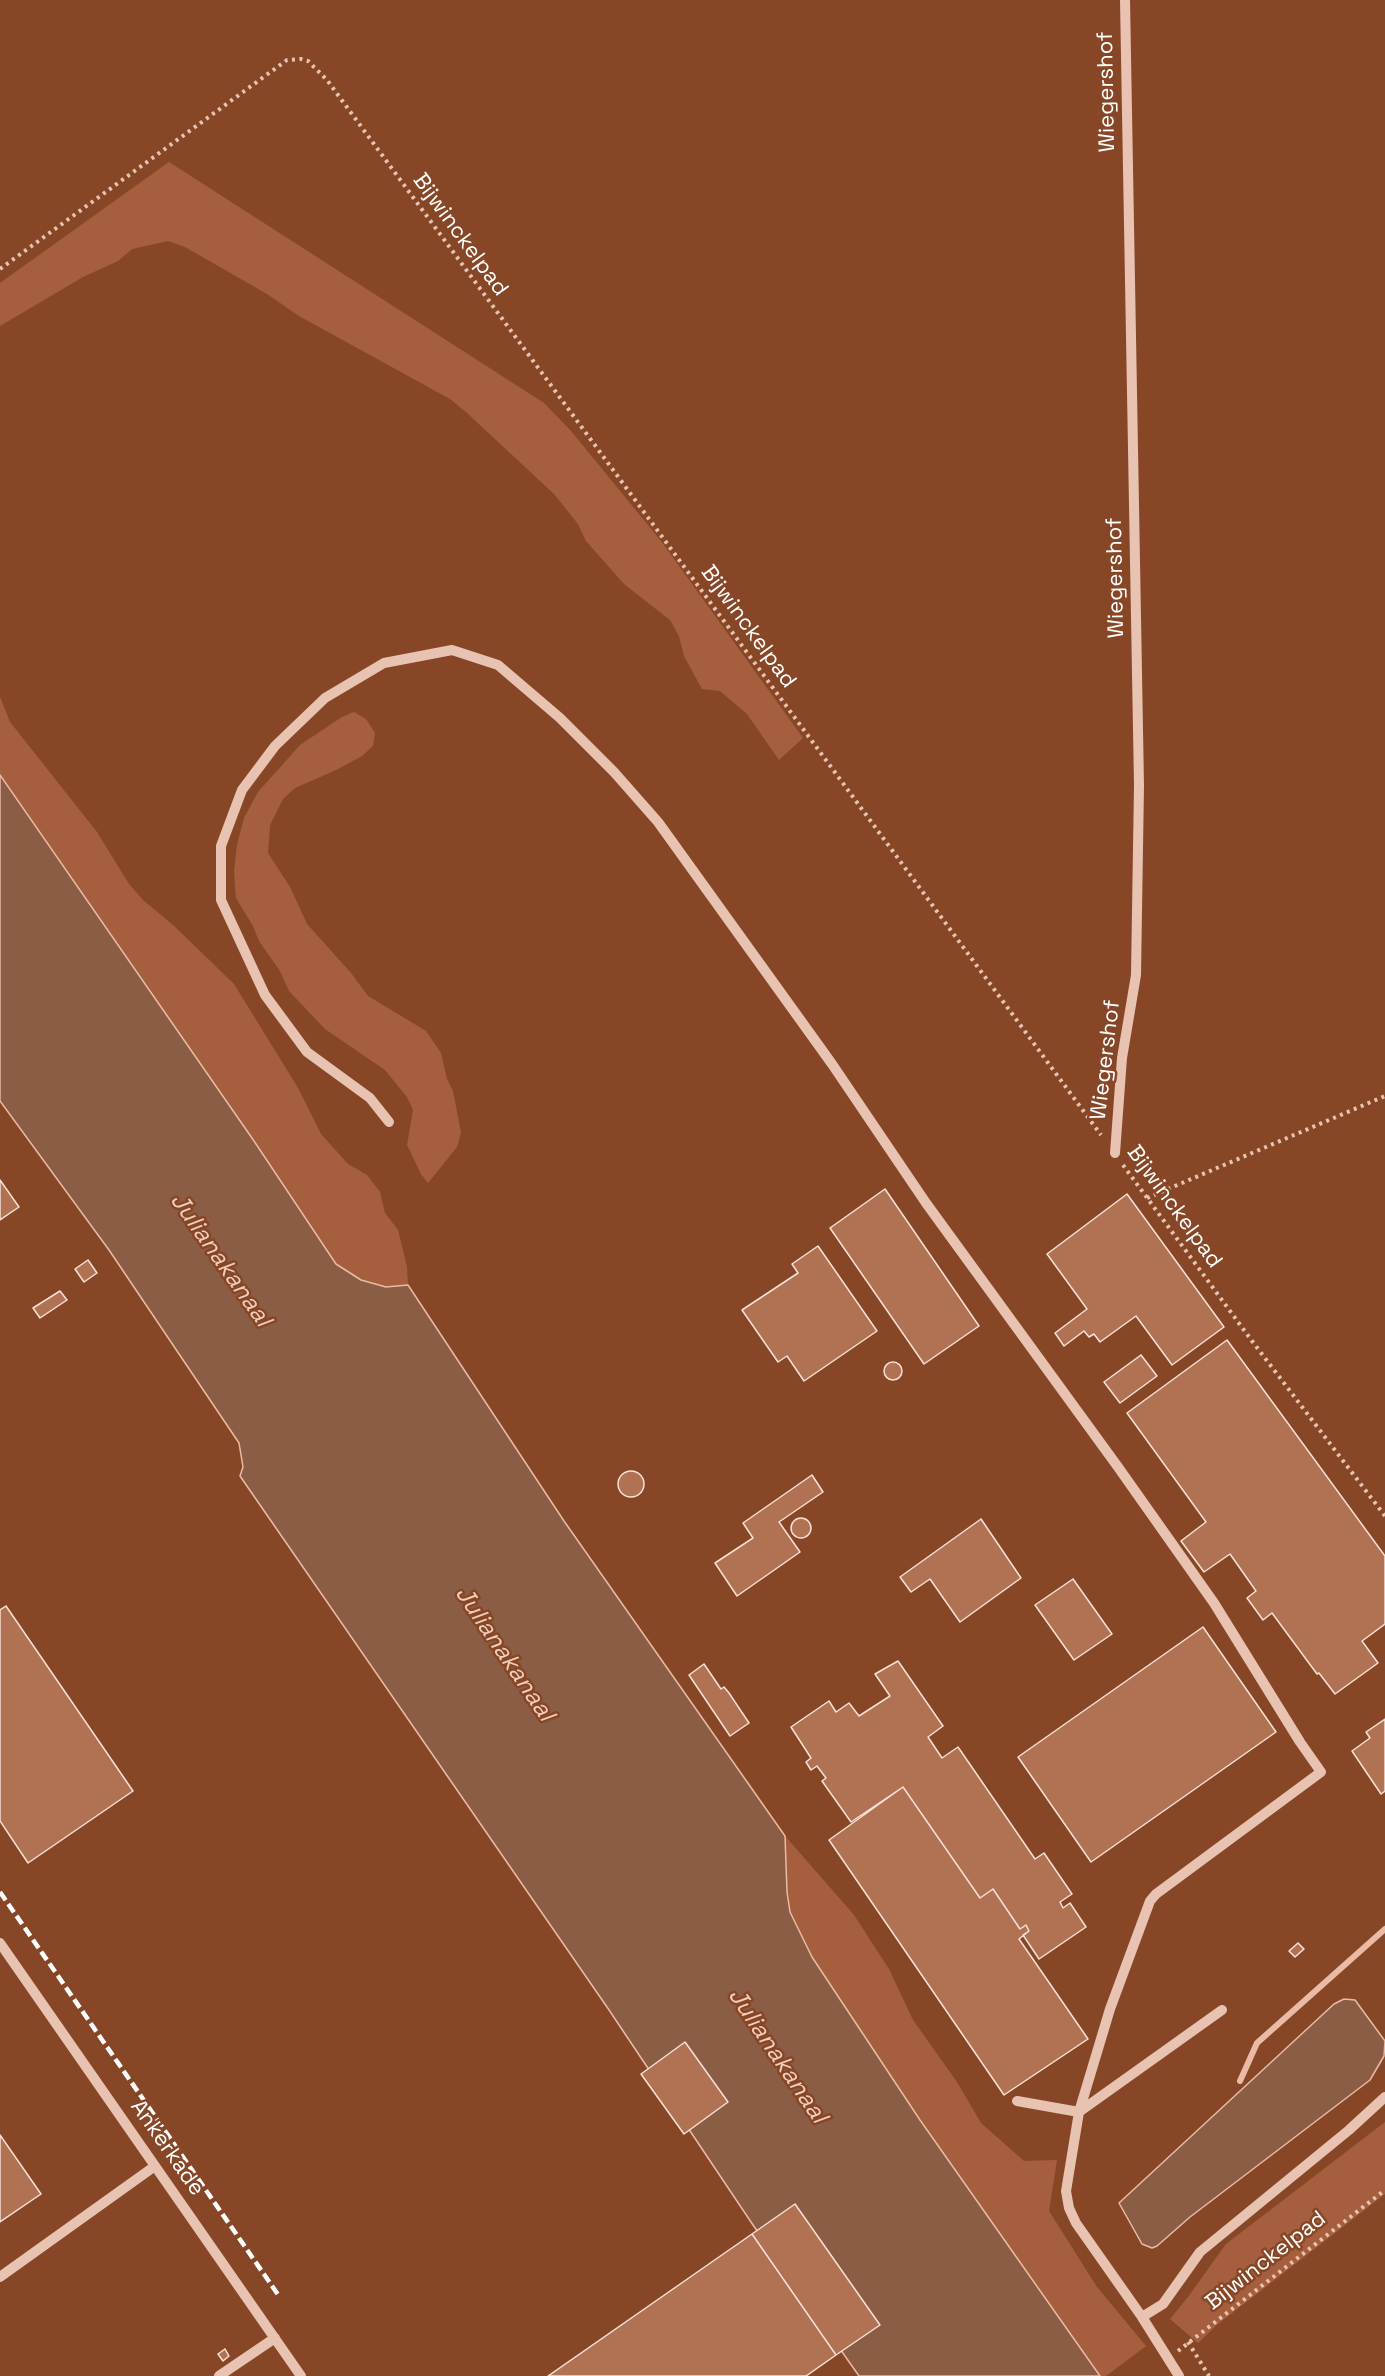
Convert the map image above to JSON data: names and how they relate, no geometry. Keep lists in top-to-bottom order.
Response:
{
  "streets": {
    "street": ["Wiegershof", "Ankerkade"],
    "path": ["Bijwinckelpad"]
  },
  "crossings": [
    ["Wiegershof", "Bijwinckelpad"]
  ],
  "water": ["Julianakanaal"]
}
